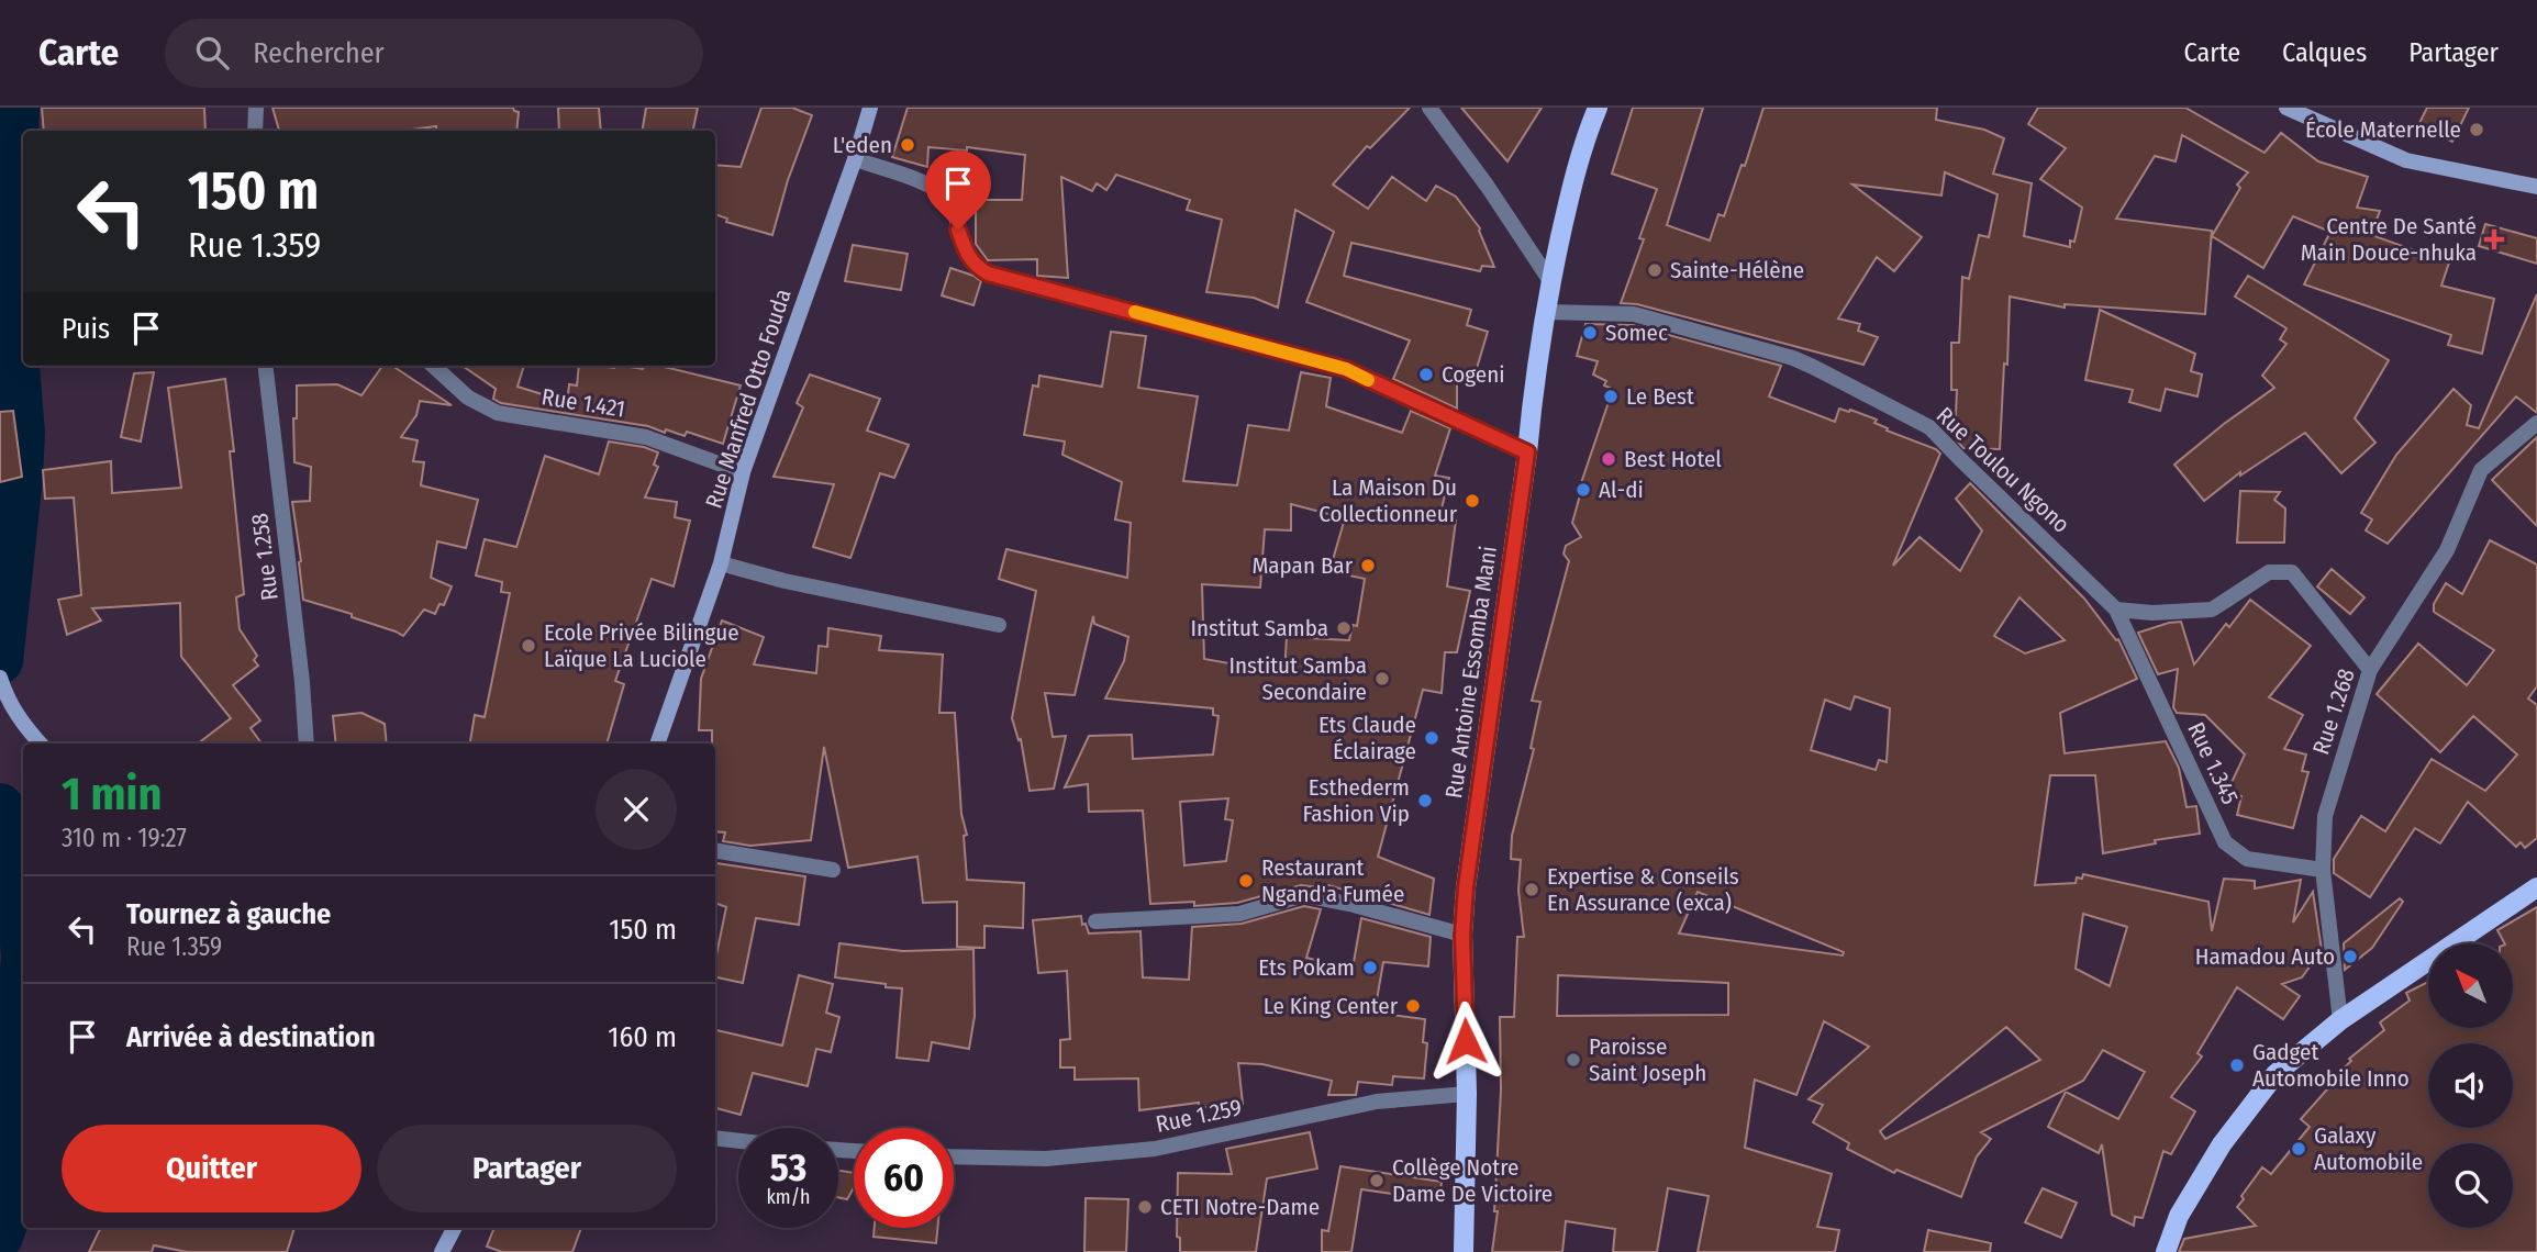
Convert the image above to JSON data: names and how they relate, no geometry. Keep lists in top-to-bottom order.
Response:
{
  "streets": {
    "main road": ["Rue Antoine Essomba Mani"],
    "street": [
      "Rue Manfred Otto Fouda",
      "Rue 1.421",
      "Rue Toulou Ngono",
      "Rue 1.258",
      "Rue 1.268",
      "Rue 1.345",
      "Rue 1.259"
    ]
  },
  "crossings": [
    ["Rue Manfred Otto Fouda", "Rue 1.421"],
    ["Rue Toulou Ngono", "Rue Antoine Essomba Mani"],
    ["Rue Toulou Ngono", "Rue 1.345"],
    ["Rue Antoine Essomba Mani", "Rue 1.259"],
    ["Rue 1.268", "Rue 1.345"]
  ],
  "places": {
    "other": [
      "École Maternelle",
      "L'eden",
      "Sainte-Hélène",
      "Somec",
      "Cogeni",
      "Le Best",
      "Best Hotel",
      "Al-di",
      "La Maison Du Collectionneur",
      "Mapan Bar",
      "Institut Samba",
      "Ecole Privée Bilingue Laïque La Luciole",
      "Institut Samba Secondaire",
      "Ets Claude Éclairage",
      "Esthederm Fashion Vip",
      "Restaurant Ngand'a Fumée",
      "Expertise & Conseils En Assurance (exca)",
      "Hamadou Auto",
      "Ets Pokam",
      "Le King Center",
      "Paroisse Saint Joseph",
      "Gadget Automobile Inno",
      "Galaxy Automobile",
      "Collège Notre Dame De Victoire",
      "CETI Notre-Dame"
    ],
    "health": ["Centre De Santé Main Douce-nhuka"]
  },
  "north": "top left",
  "page": {
    "header": "Carte",
    "search": "Rechercher",
    "nav": ["Carte", "Calques", "Partager"],
    "turn": ["150 m", "Rue 1.359"],
    "then": "Puis",
    "heading": ["1 min", "310 m · 19:27"],
    "list": [
      {
        "name": "Tournez à gauche",
        "note": "Rue 1.359",
        "value": "150 m"
      },
      {
        "name": "Arrivée à destination",
        "value": "160 m"
      }
    ],
    "buttons": ["Quitter", "Partager"],
    "speed": "53 km/h",
    "limit": "60"
  }
}
